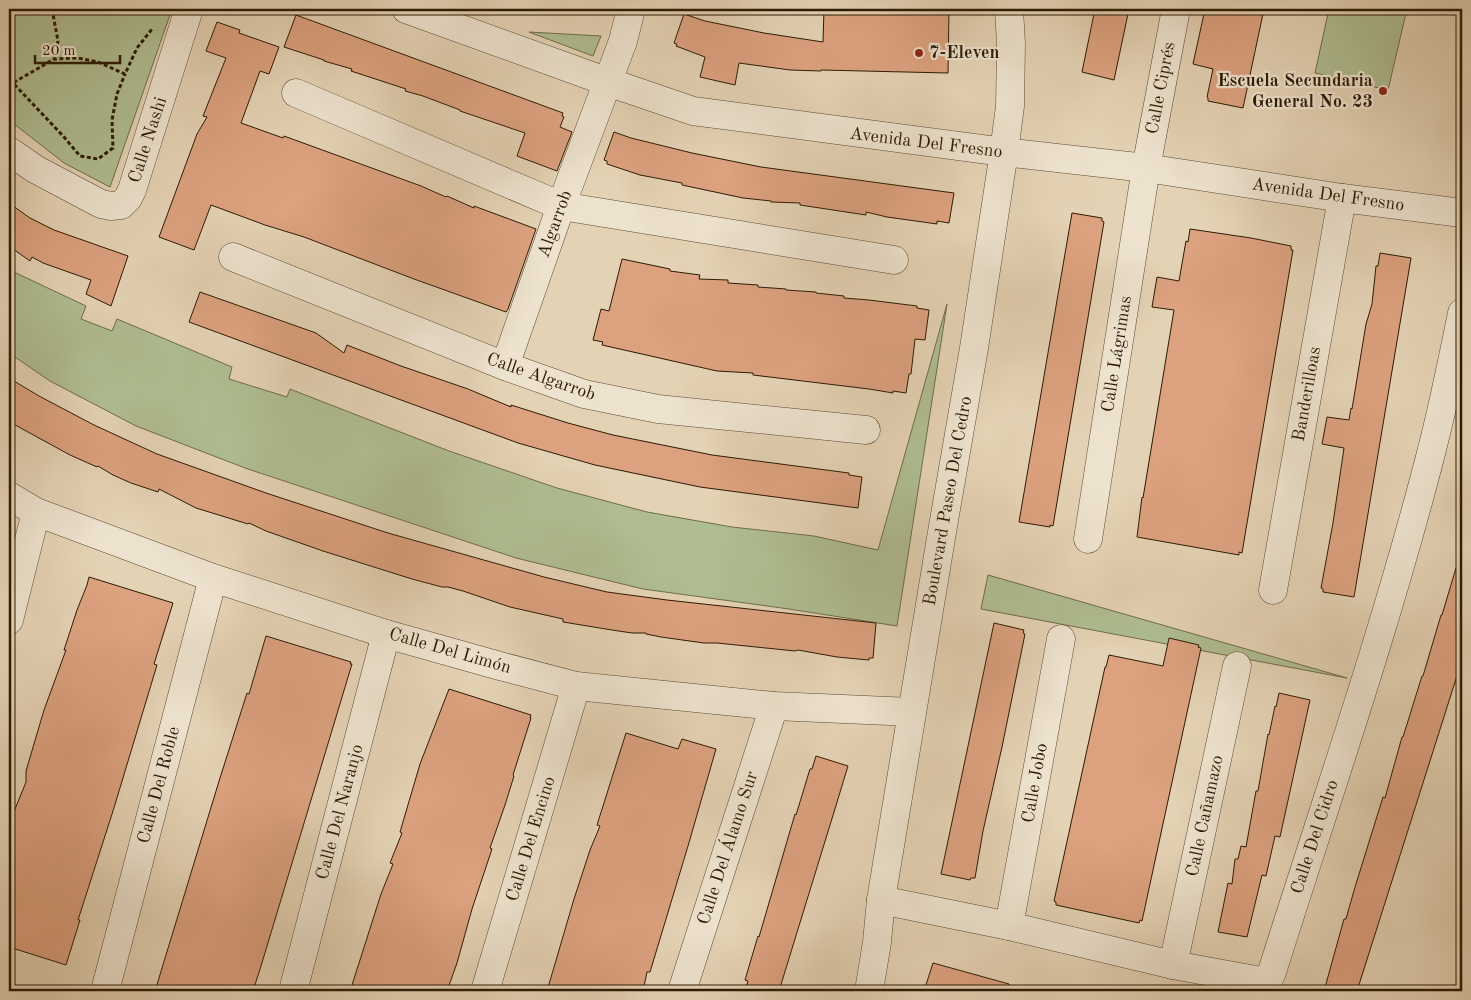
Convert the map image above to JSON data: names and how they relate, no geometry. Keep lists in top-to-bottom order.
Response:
{
  "streets": {
    "street": [
      "Calle Ciprés",
      "Calle Nashi",
      "Avenida Del Fresno",
      "Algarrob",
      "Calle Lágrimas",
      "Calle Algarrob",
      "Banderilloas",
      "Boulevard Paseo Del Cedro",
      "Calle Del Limón",
      "Calle Jobo",
      "Calle Del Roble",
      "Calle Del Naranjo",
      "Calle Cañamazo",
      "Calle Del Cidro",
      "Calle Del Encino",
      "Calle Del Álamo Sur"
    ]
  },
  "crossings": [
    ["Calle Ciprés", "Avenida Del Fresno"],
    ["Calle Ciprés", "Calle Lágrimas"],
    ["Avenida Del Fresno", "Algarrob"],
    ["Avenida Del Fresno", "Calle Lágrimas"],
    ["Avenida Del Fresno", "Banderilloas"],
    ["Avenida Del Fresno", "Boulevard Paseo Del Cedro"],
    ["Algarrob", "Calle Algarrob"],
    ["Boulevard Paseo Del Cedro", "Calle Del Limón"],
    ["Boulevard Paseo Del Cedro", "Calle Del Cidro"],
    ["Calle Del Limón", "Calle Del Roble"],
    ["Calle Del Limón", "Calle Del Naranjo"],
    ["Calle Del Limón", "Calle Del Encino"],
    ["Calle Del Limón", "Calle Del Álamo Sur"],
    ["Calle Jobo", "Calle Del Cidro"],
    ["Calle Cañamazo", "Calle Del Cidro"]
  ],
  "places": ["7-Eleven", "Escuela Secundaria General No. 23"],
  "scale_bar": "20 m"
}
